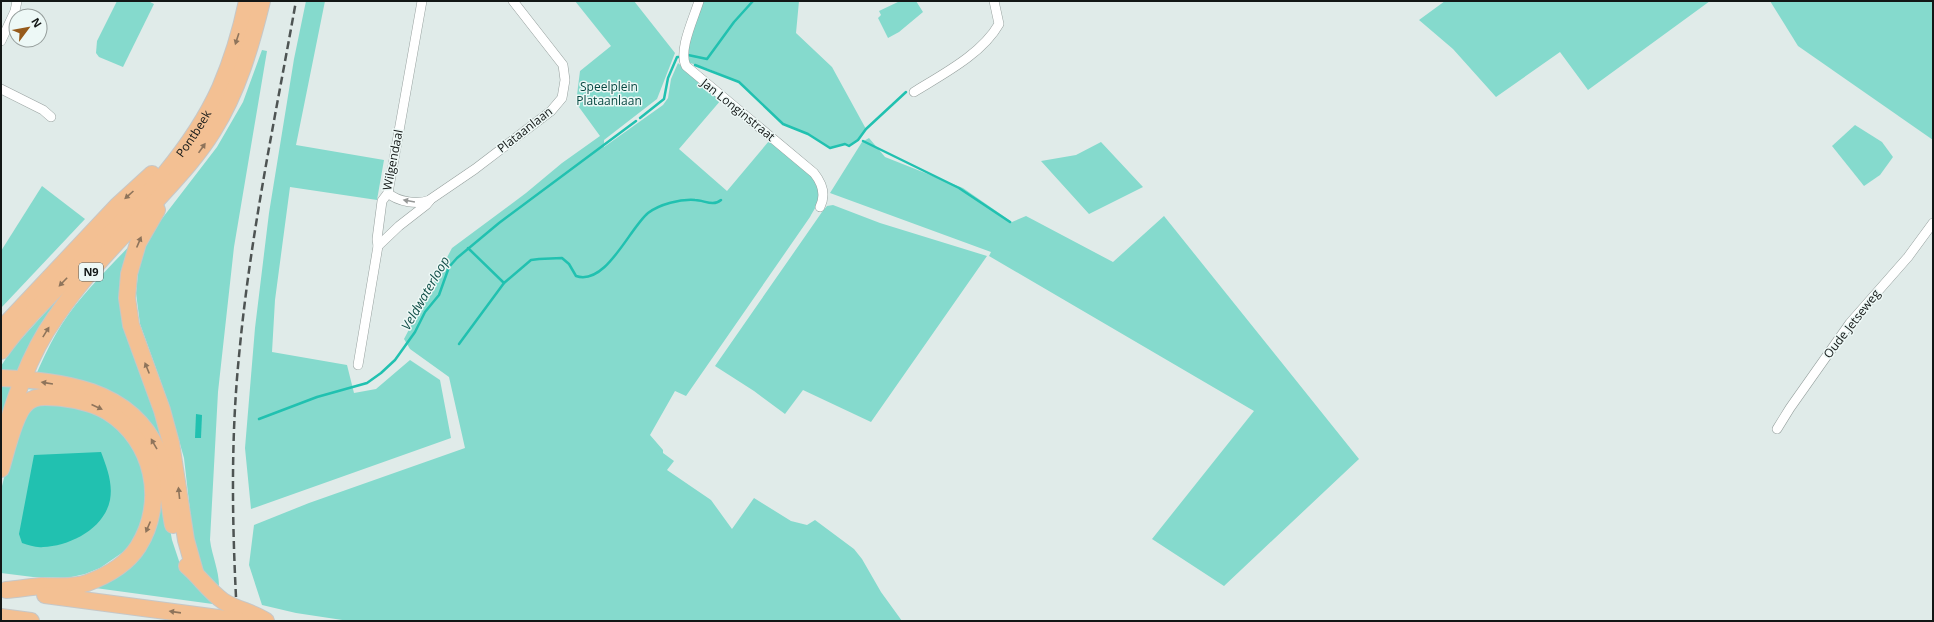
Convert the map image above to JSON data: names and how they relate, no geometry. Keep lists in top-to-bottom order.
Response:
{
  "streets": {
    "highway": ["Pontbeek", "N9"],
    "street": [
      "Jan Longinstraat",
      "Plataanlaan",
      "Wilgendaal",
      "Oude Jetseweg"
    ]
  },
  "crossings": [
    ["Plataanlaan", "Wilgendaal"]
  ],
  "water": ["Veldwaterloop"],
  "parks": ["Speelplein Plataanlaan"],
  "north": "top right"
}
